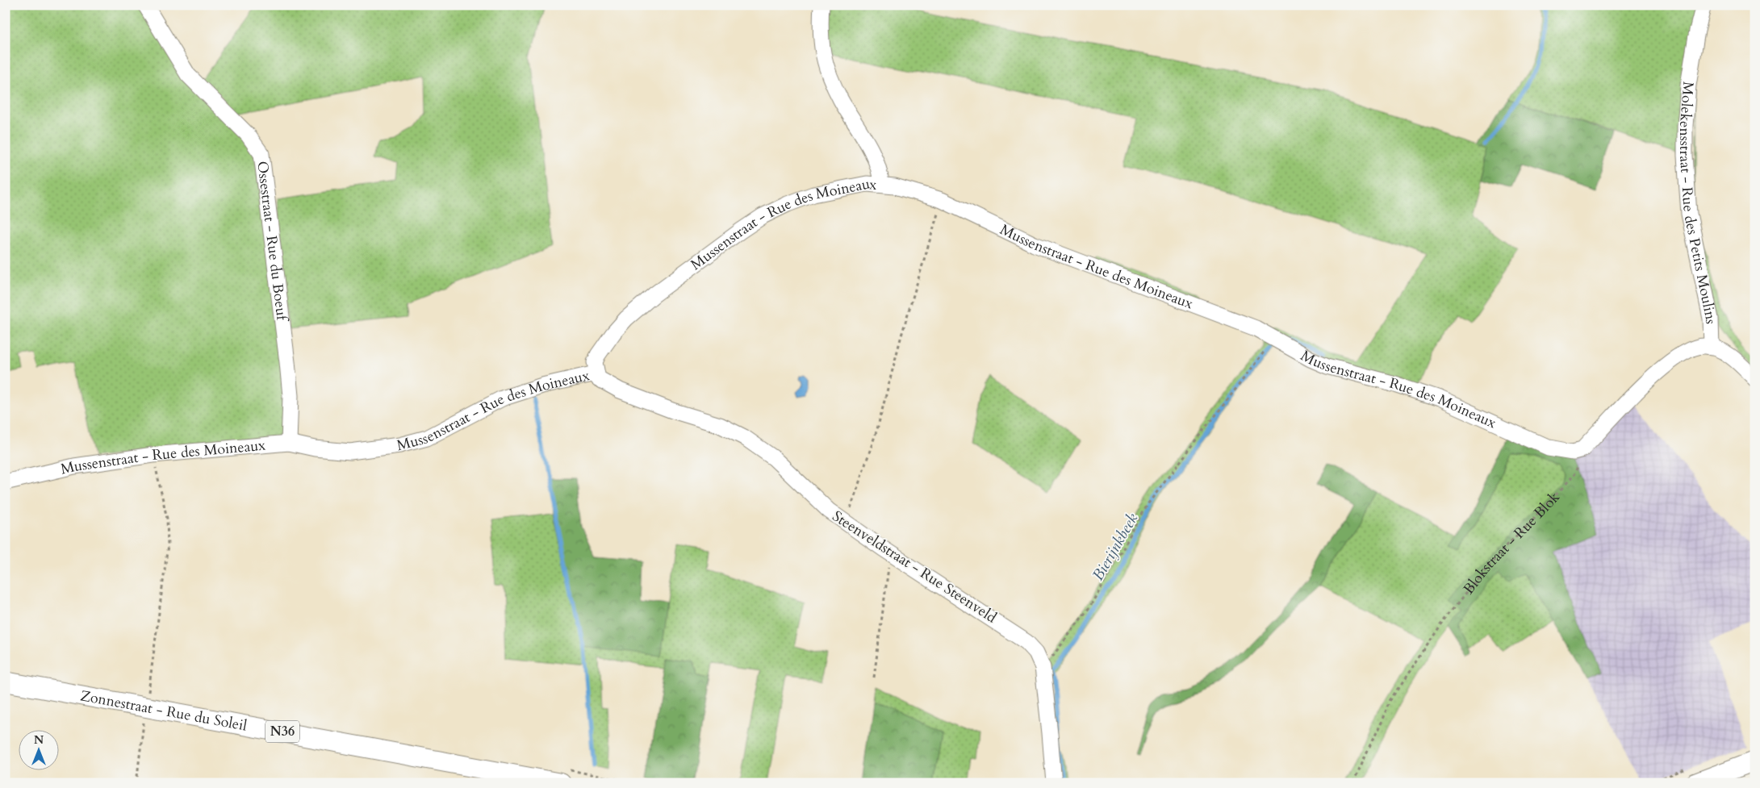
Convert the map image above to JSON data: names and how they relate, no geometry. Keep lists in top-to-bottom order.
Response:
{
  "streets": {
    "main road": ["Zonnestraat - Rue du Soleil", "N36"],
    "street": [
      "Molekensstraat - Rue des Petits Moulins",
      "Mussenstraat - Rue des Moineaux",
      "Ossestraat - Rue du Boeuf",
      "Steenveldstraat - Rue Steenveld"
    ],
    "path": ["Blokstraat - Rue Blok"]
  },
  "crossings": [
    ["Mussenstraat - Rue des Moineaux", "Ossestraat - Rue du Boeuf"],
    ["Mussenstraat - Rue des Moineaux", "Blokstraat - Rue Blok"],
    ["Mussenstraat - Rue des Moineaux", "Steenveldstraat - Rue Steenveld"]
  ],
  "water": ["Bierijnkbeek"],
  "north": "top"
}
